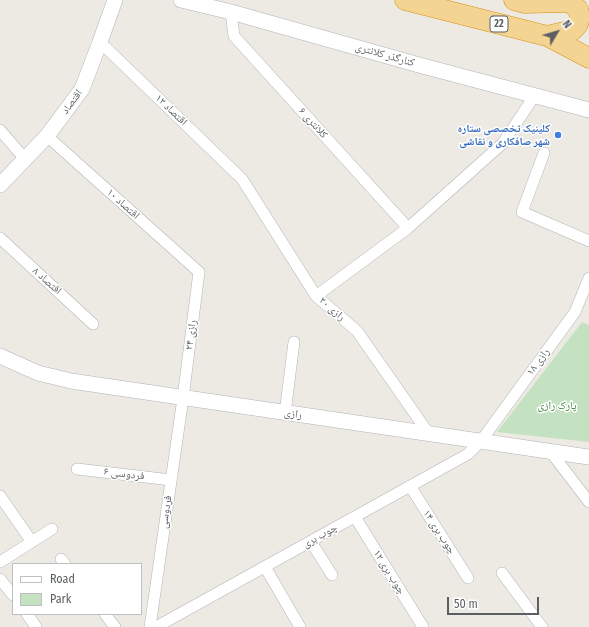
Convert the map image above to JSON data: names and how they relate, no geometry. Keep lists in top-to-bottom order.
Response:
{
  "streets": {
    "highway": ["22"],
    "main road": ["کنارگذر کلانتری", "اقتصاد", "رازی"],
    "street": [
      "۱۲ اقتصاد",
      "کلانتری ۶",
      "۱۰ اقتصاد",
      "۸ اقتصاد",
      "رازی ۲۰",
      "رازی ۲۴",
      "رازی ۱۸",
      "فردوسی ۶",
      "فردوسی",
      "۱۴ چوب بری",
      "چوب بری",
      "۱۲ چوب بری"
    ]
  },
  "crossings": [
    ["کنارگذر کلانتری", "کلانتری ۶"],
    ["اقتصاد", "۱۲ اقتصاد"],
    ["اقتصاد", "۱۰ اقتصاد"],
    ["۱۲ اقتصاد", "رازی ۲۰"],
    ["۱۰ اقتصاد", "رازی ۲۴"],
    ["رازی ۲۰", "رازی"],
    ["رازی ۲۴", "رازی"],
    ["رازی ۲۴", "فردوسی"],
    ["رازی ۱۸", "رازی"],
    ["رازی ۱۸", "چوب بری"],
    ["رازی", "فردوسی"],
    ["رازی", "چوب بری"],
    ["فردوسی ۶", "فردوسی"],
    ["۱۴ چوب بری", "چوب بری"],
    ["چوب بری", "۱۲ چوب بری"]
  ],
  "parks": ["پارک رازی"],
  "places": ["کلینیک تخصصی ستاره شهر صافکاری و نقاشی"],
  "legend": ["Road", "Park"],
  "scale_bar": "50 m",
  "north": "top right"
}
